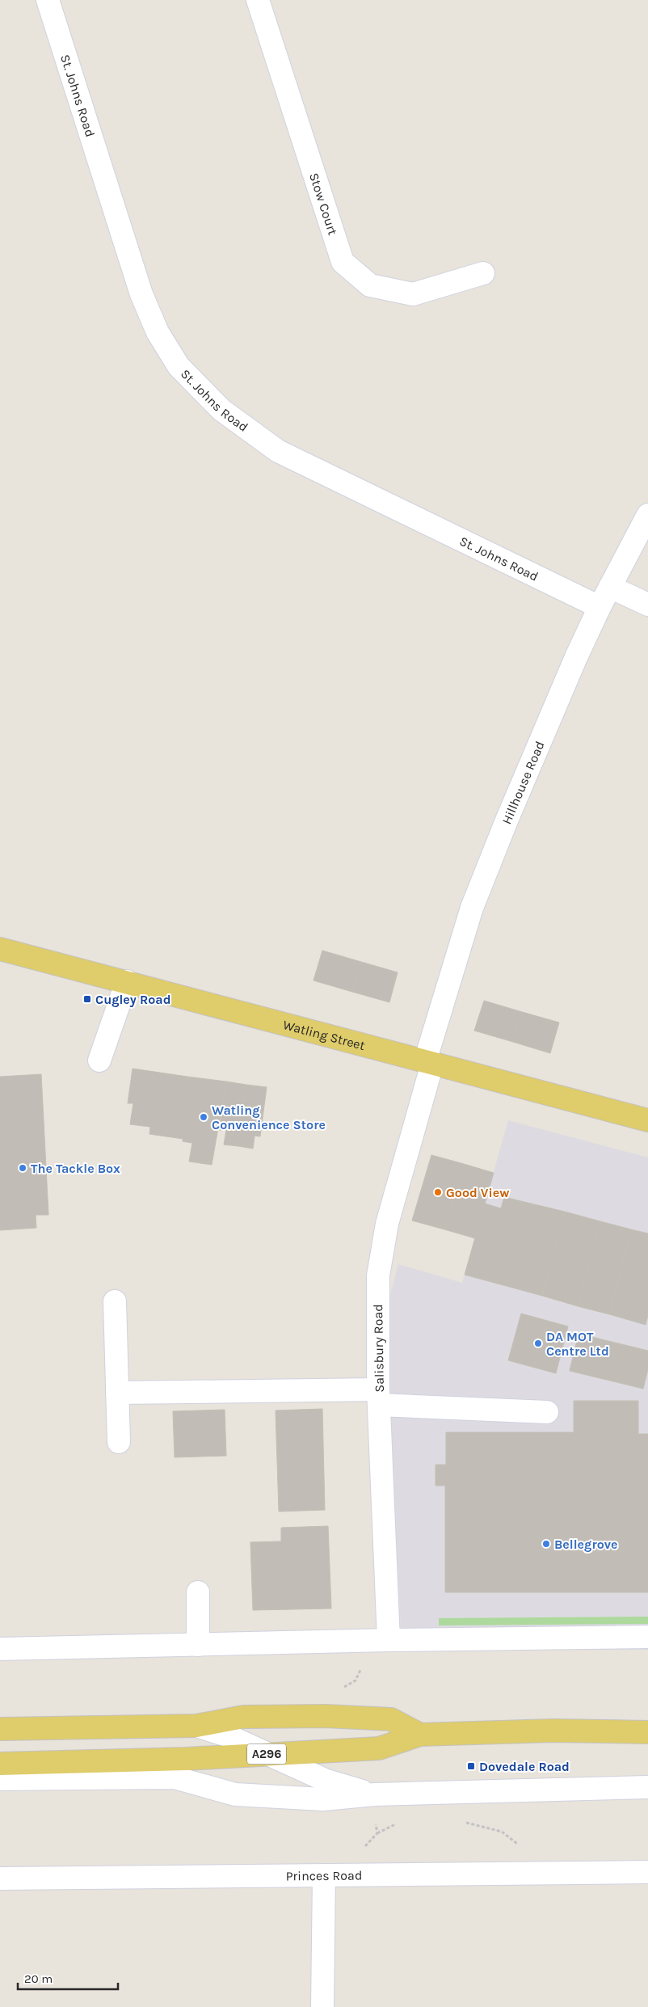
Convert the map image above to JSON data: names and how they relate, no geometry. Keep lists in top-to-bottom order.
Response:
{
  "streets": {
    "main road": ["Watling Street", "A296"],
    "street": [
      "St. Johns Road",
      "Stow Court",
      "Hillhouse Road",
      "Salisbury Road",
      "Princes Road"
    ]
  },
  "crossings": [
    ["St. Johns Road", "Hillhouse Road"],
    ["Hillhouse Road", "Watling Street"],
    ["Hillhouse Road", "Salisbury Road"],
    ["Watling Street", "Salisbury Road"]
  ],
  "places": {
    "transit": ["Cugley Road", "Dovedale Road"],
    "other": [
      "Watling Convenience Store",
      "The Tackle Box",
      "Good View",
      "DA MOT Centre Ltd",
      "Bellegrove"
    ]
  },
  "scale_bar": "20 m"
}
